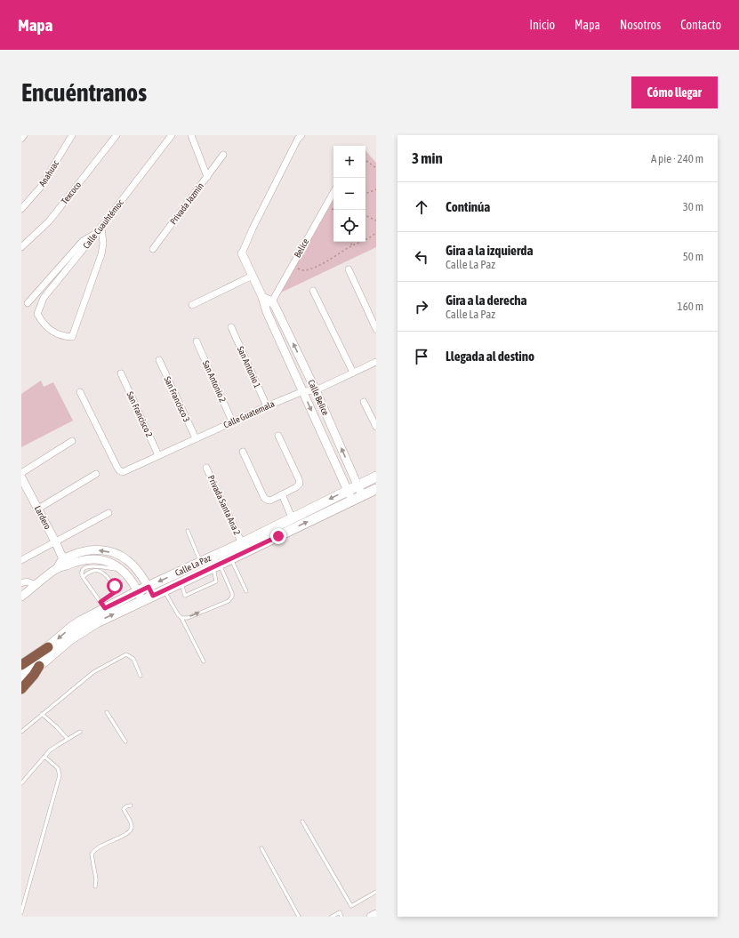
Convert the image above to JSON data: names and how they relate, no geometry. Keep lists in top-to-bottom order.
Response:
{
  "streets": {
    "main road": ["Calle La Paz"],
    "street": [
      "Anahuac",
      "Texcoco",
      "Privada Jazmín",
      "Calle Cuauhtémoc",
      "Belice",
      "San Antonio 1",
      "San Antonio 2",
      "Calle Belice",
      "San Francisco 3",
      "San Francisco 2",
      "Calle Guatemala",
      "Privada Santa Ana 2",
      "Lardero"
    ]
  },
  "crossings": [
    ["Belice", "Calle Belice"],
    ["San Antonio 1", "Calle Guatemala"],
    ["San Antonio 2", "Calle Guatemala"],
    ["Calle Belice", "Calle Guatemala"],
    ["Calle Belice", "Calle La Paz"],
    ["San Francisco 3", "Calle Guatemala"],
    ["San Francisco 2", "Calle Guatemala"],
    ["Privada Santa Ana 2", "Calle La Paz"]
  ],
  "page": {
    "header": "Mapa",
    "nav": [
      "Inicio",
      "Mapa",
      "Nosotros",
      "Contacto"
    ],
    "buttons": "Cómo llegar",
    "title": "Encuéntranos",
    "heading": ["3 min", "A pie · 240 m"],
    "map_buttons": ["+", "−"],
    "list": [
      ["Continúa", "30 m"],
      ["Gira a la izquierda", "Calle La Paz", "50 m"],
      ["Gira a la derecha", "Calle La Paz", "160 m"],
      "Llegada al destino"
    ]
  }
}
